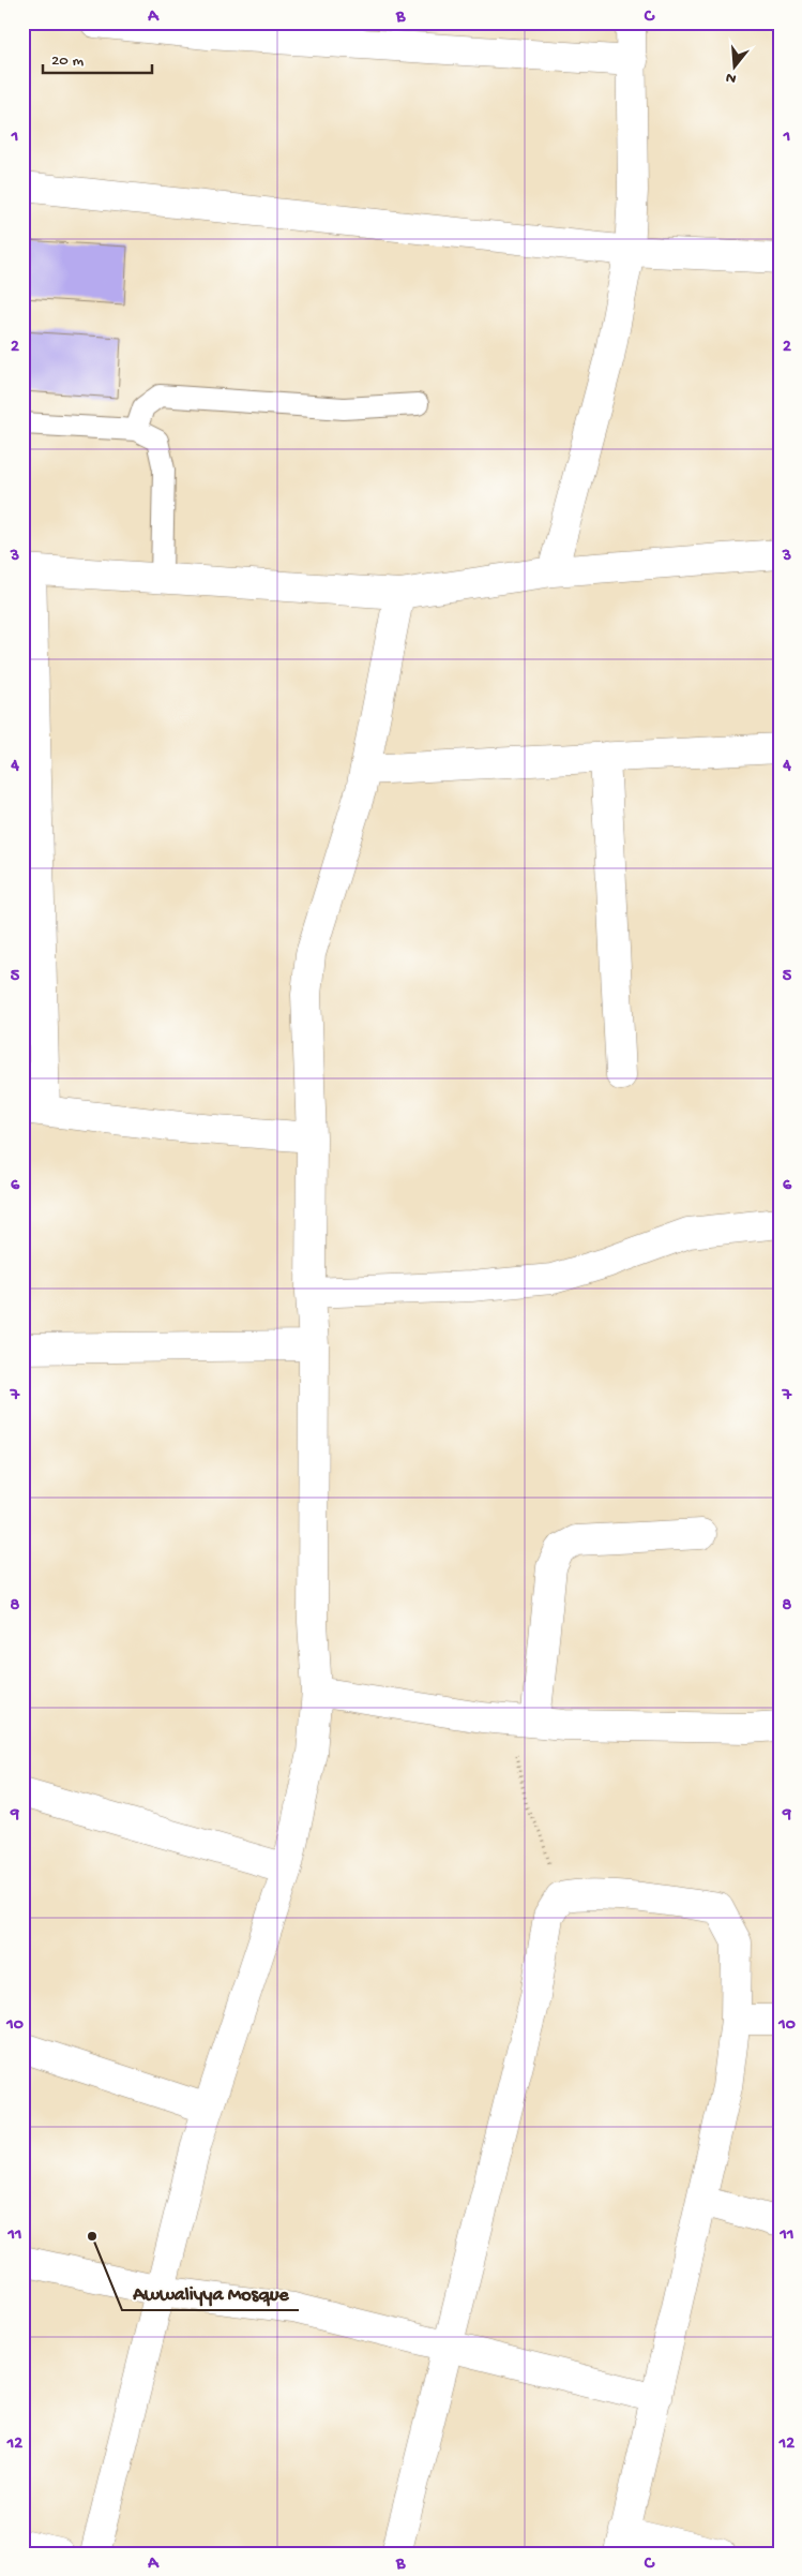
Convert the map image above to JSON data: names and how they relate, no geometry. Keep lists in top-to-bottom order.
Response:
{
  "places": ["Awwaliyya Mosque"],
  "scale_bar": "20 m",
  "north": "bottom",
  "grid": {
    "columns": ["A", "B", "C"],
    "rows": [
      "1",
      "2",
      "3",
      "4",
      "5",
      "6",
      "7",
      "8",
      "9",
      "10",
      "11",
      "12"
    ]
  }
}
